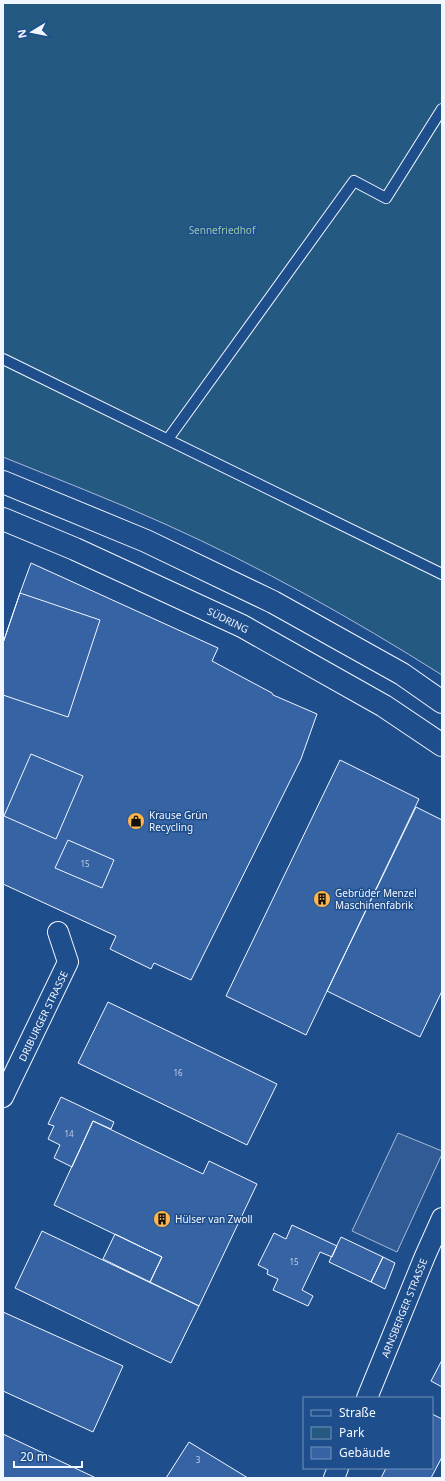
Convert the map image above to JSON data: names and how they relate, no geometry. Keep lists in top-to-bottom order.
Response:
{
  "streets": {
    "main road": ["SÜDRING"],
    "street": ["DRIBURGER STRASSE", "ARNSBERGER STRASSE"]
  },
  "parks": ["Sennefriedhof"],
  "places": {
    "shop": ["Krause Grün Recycling"],
    "building": ["Gebrüder Menzel Maschinenfabrik", "Hülser van Zwoll"]
  },
  "house_numbers": [
    "15",
    "16",
    "14",
    "15",
    "3"
  ],
  "legend": ["Straße", "Park", "Gebäude"],
  "scale_bar": "20 m",
  "north": "left"
}
